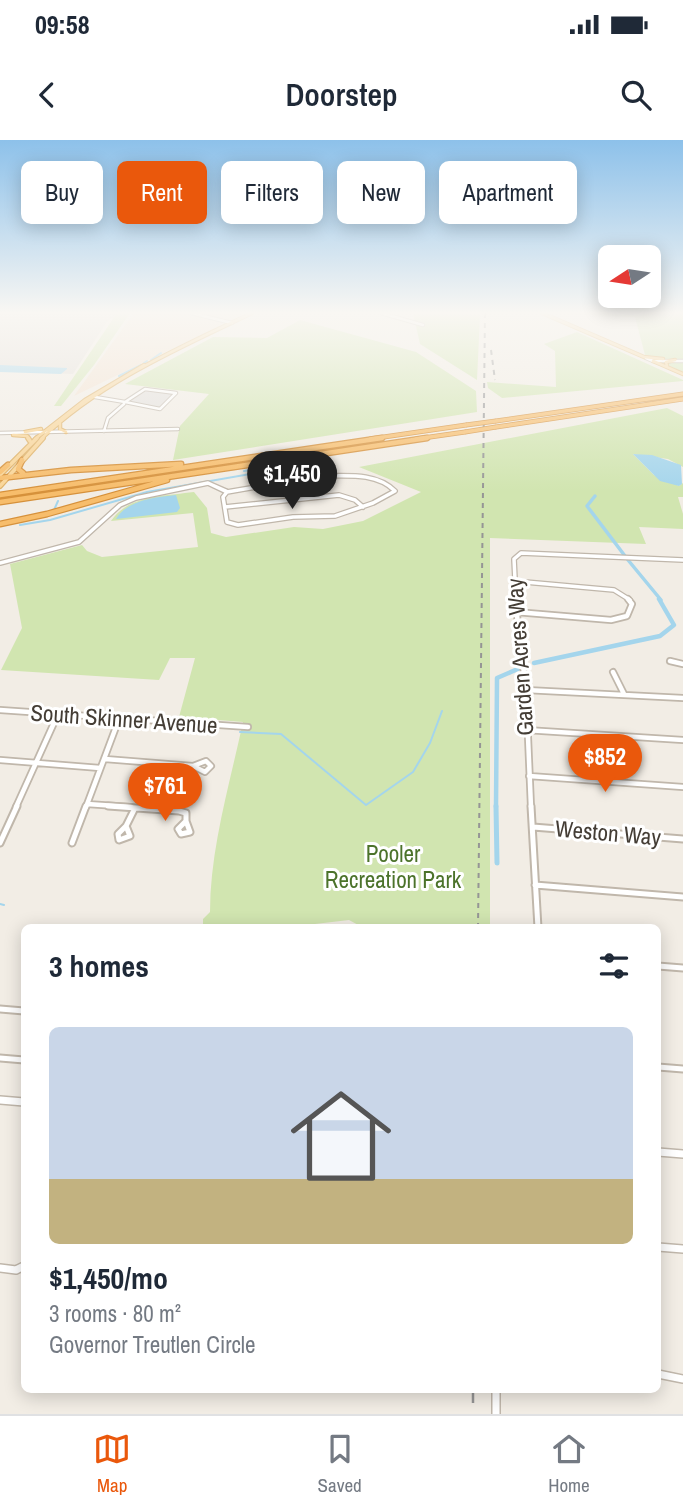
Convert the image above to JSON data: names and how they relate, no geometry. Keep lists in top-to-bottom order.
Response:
{
  "streets": {
    "street": ["Garden Acres Way", "South Skinner Avenue", "Weston Way"]
  },
  "crossings": [
    ["Garden Acres Way", "Weston Way"]
  ],
  "parks": ["Pooler Recreation Park"],
  "north": "left",
  "page": {
    "status": "09:58",
    "header": "Doorstep",
    "chip": [
      "Buy",
      "Rent",
      "Filters",
      "New",
      "Apartment"
    ],
    "price": ["$1,450", "$852", "$761"],
    "heading": "3 homes",
    "list": [
      {
        "name": "$1,450/mo",
        "note": "3 rooms · 80 m² · Governor Treutlen Circle"
      }
    ],
    "tabs": ["Map", "Saved", "Home"]
  }
}
